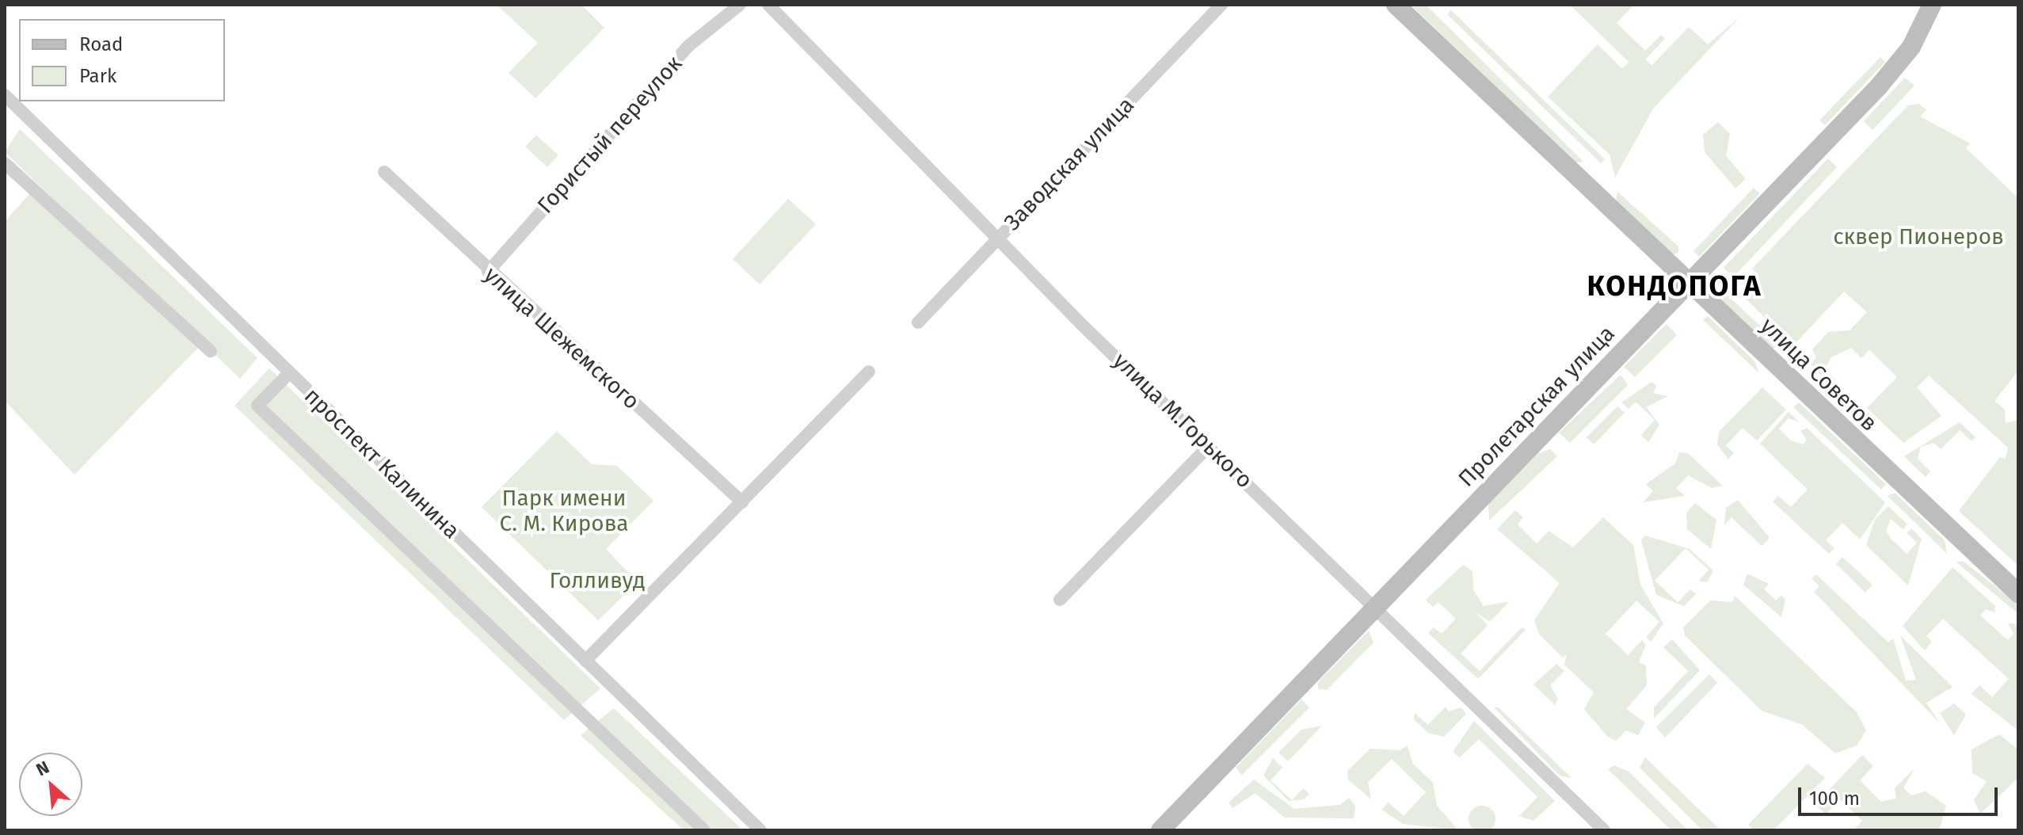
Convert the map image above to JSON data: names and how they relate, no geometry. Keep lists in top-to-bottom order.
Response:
{
  "streets": {
    "street": [
      "Гористый переулок",
      "Заводская улица",
      "улица Шежемского",
      "улица Советов",
      "Пролетарская улица",
      "улица М.Горького",
      "проспект Калинина"
    ]
  },
  "crossings": [
    ["Гористый переулок", "улица Шежемского"],
    ["Заводская улица", "улица М.Горького"],
    ["улица Советов", "Пролетарская улица"],
    ["Пролетарская улица", "улица М.Горького"]
  ],
  "districts": ["КОНДОПОГА"],
  "parks": ["сквер Пионеров", "Парк имени С. М. Кирова", "Голливуд"],
  "legend": ["Road", "Park"],
  "scale_bar": "100 m",
  "north": "top left"
}
